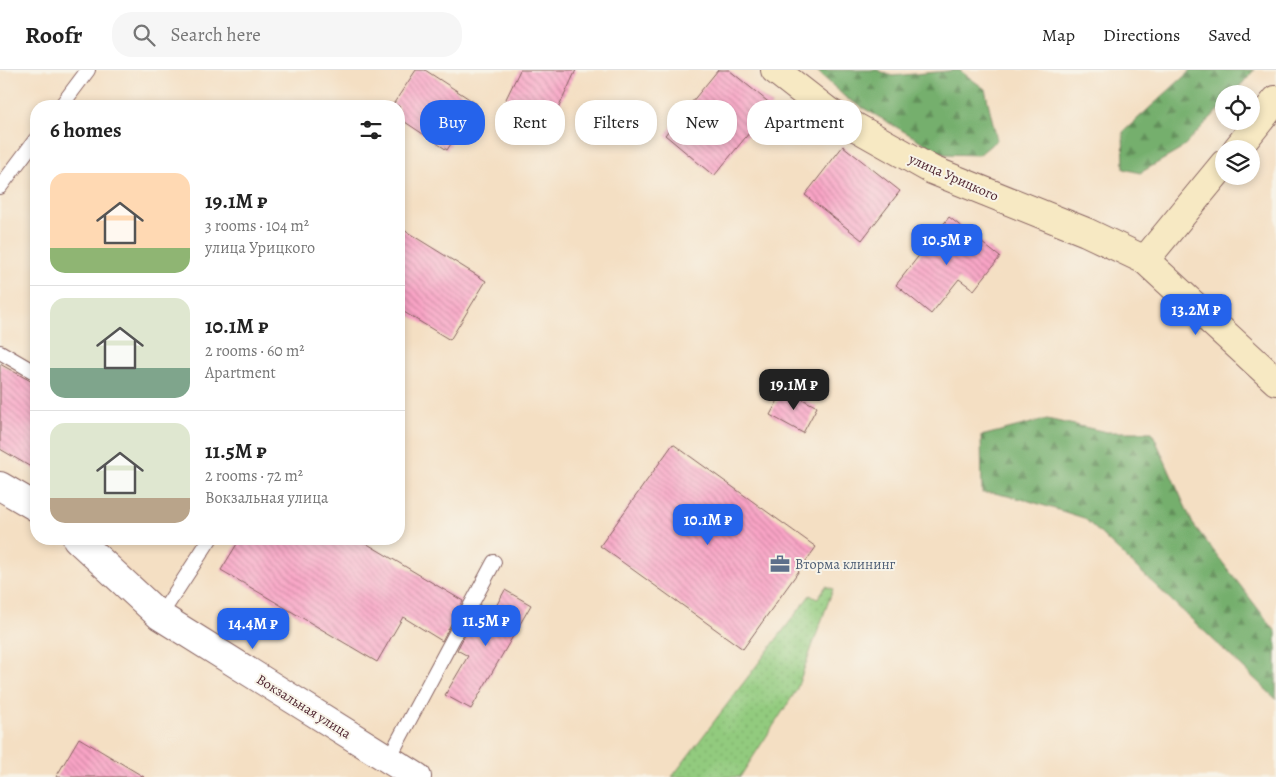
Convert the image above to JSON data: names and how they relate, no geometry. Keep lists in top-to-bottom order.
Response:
{
  "streets": {
    "street": ["улица Урицкого", "Вокзальная улица"]
  },
  "places": {
    "office": ["Вторма клининг"]
  },
  "page": {
    "header": "Roofr",
    "search": "Search here",
    "nav": ["Map", "Directions", "Saved"],
    "chip": [
      "Buy",
      "Rent",
      "Filters",
      "New",
      "Apartment"
    ],
    "heading": "6 homes",
    "list": [
      {
        "name": "19.1M ₽",
        "note": "3 rooms · 104 m² · улица Урицкого"
      },
      {
        "name": "10.1M ₽",
        "note": "2 rooms · 60 m² · Apartment"
      },
      {
        "name": "11.5M ₽",
        "note": "2 rooms · 72 m² · Вокзальная улица"
      }
    ],
    "price": [
      "10.5M ₽",
      "13.2M ₽",
      "19.1M ₽",
      "10.1M ₽",
      "11.5M ₽",
      "14.4M ₽"
    ]
  }
}
